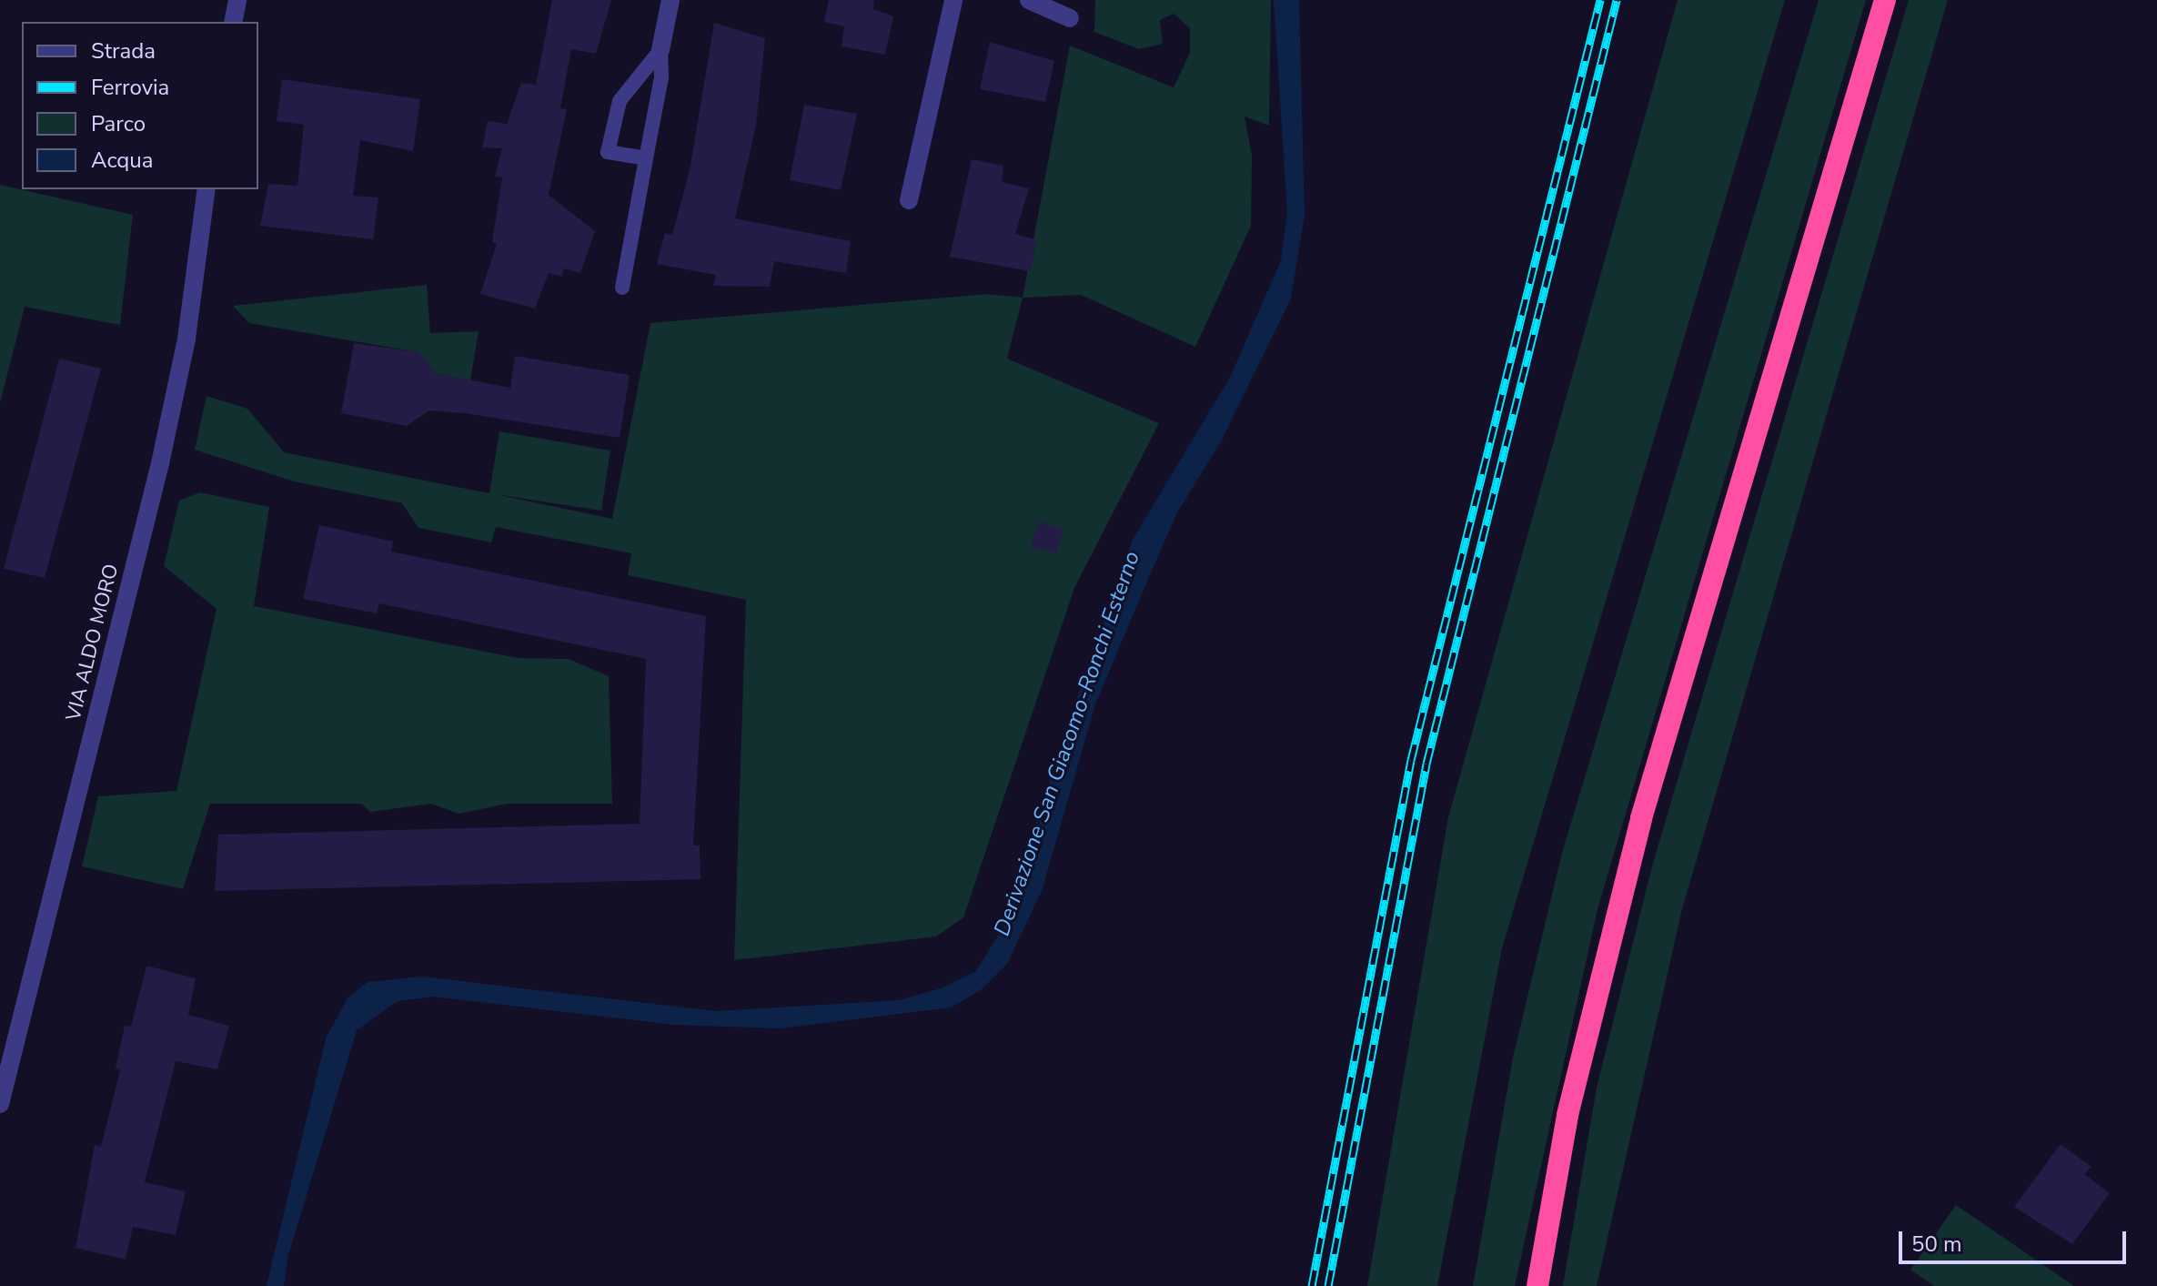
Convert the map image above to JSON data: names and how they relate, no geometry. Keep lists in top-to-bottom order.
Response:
{
  "streets": {
    "street": ["VIA ALDO MORO"]
  },
  "water": ["Derivazione San Giacomo-Ronchi Esterno"],
  "legend": [
    "Strada",
    "Ferrovia",
    "Parco",
    "Acqua"
  ],
  "scale_bar": "50 m"
}
